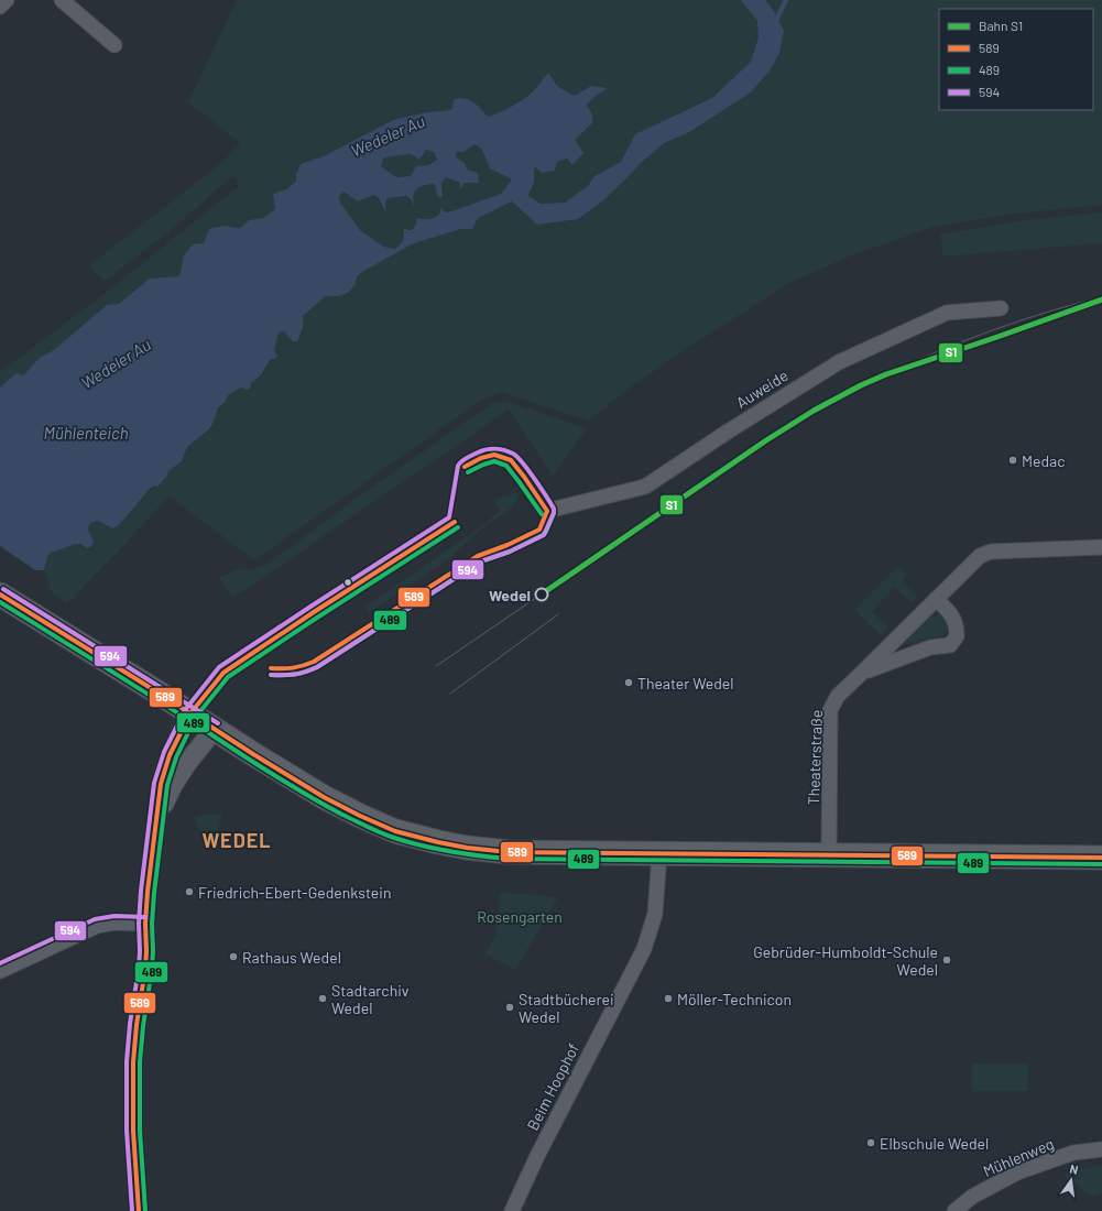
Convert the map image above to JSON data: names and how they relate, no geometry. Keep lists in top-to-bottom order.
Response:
{
  "streets": {
    "street": [
      "Auweide",
      "Theaterstraße",
      "Beim Hoophof",
      "Mühlenweg"
    ]
  },
  "districts": ["WEDEL"],
  "water": ["Wedeler Au", "Mühlenteich"],
  "parks": ["Rosengarten"],
  "places": [
    "Medac",
    "Wedel",
    "Theater Wedel",
    "Friedrich-Ebert-Gedenkstein",
    "Rathaus Wedel",
    "Gebrüder-Humboldt-Schule Wedel",
    "Stadtarchiv Wedel",
    "Möller-Technicon",
    "Stadtbücherei Wedel",
    "Elbschule Wedel"
  ],
  "lines": [
    "rail line S1",
    "transit line 594",
    "transit line 589",
    "transit line 489"
  ],
  "legend": [
    "Bahn S1",
    "589",
    "489",
    "594"
  ],
  "north": "top"
}
